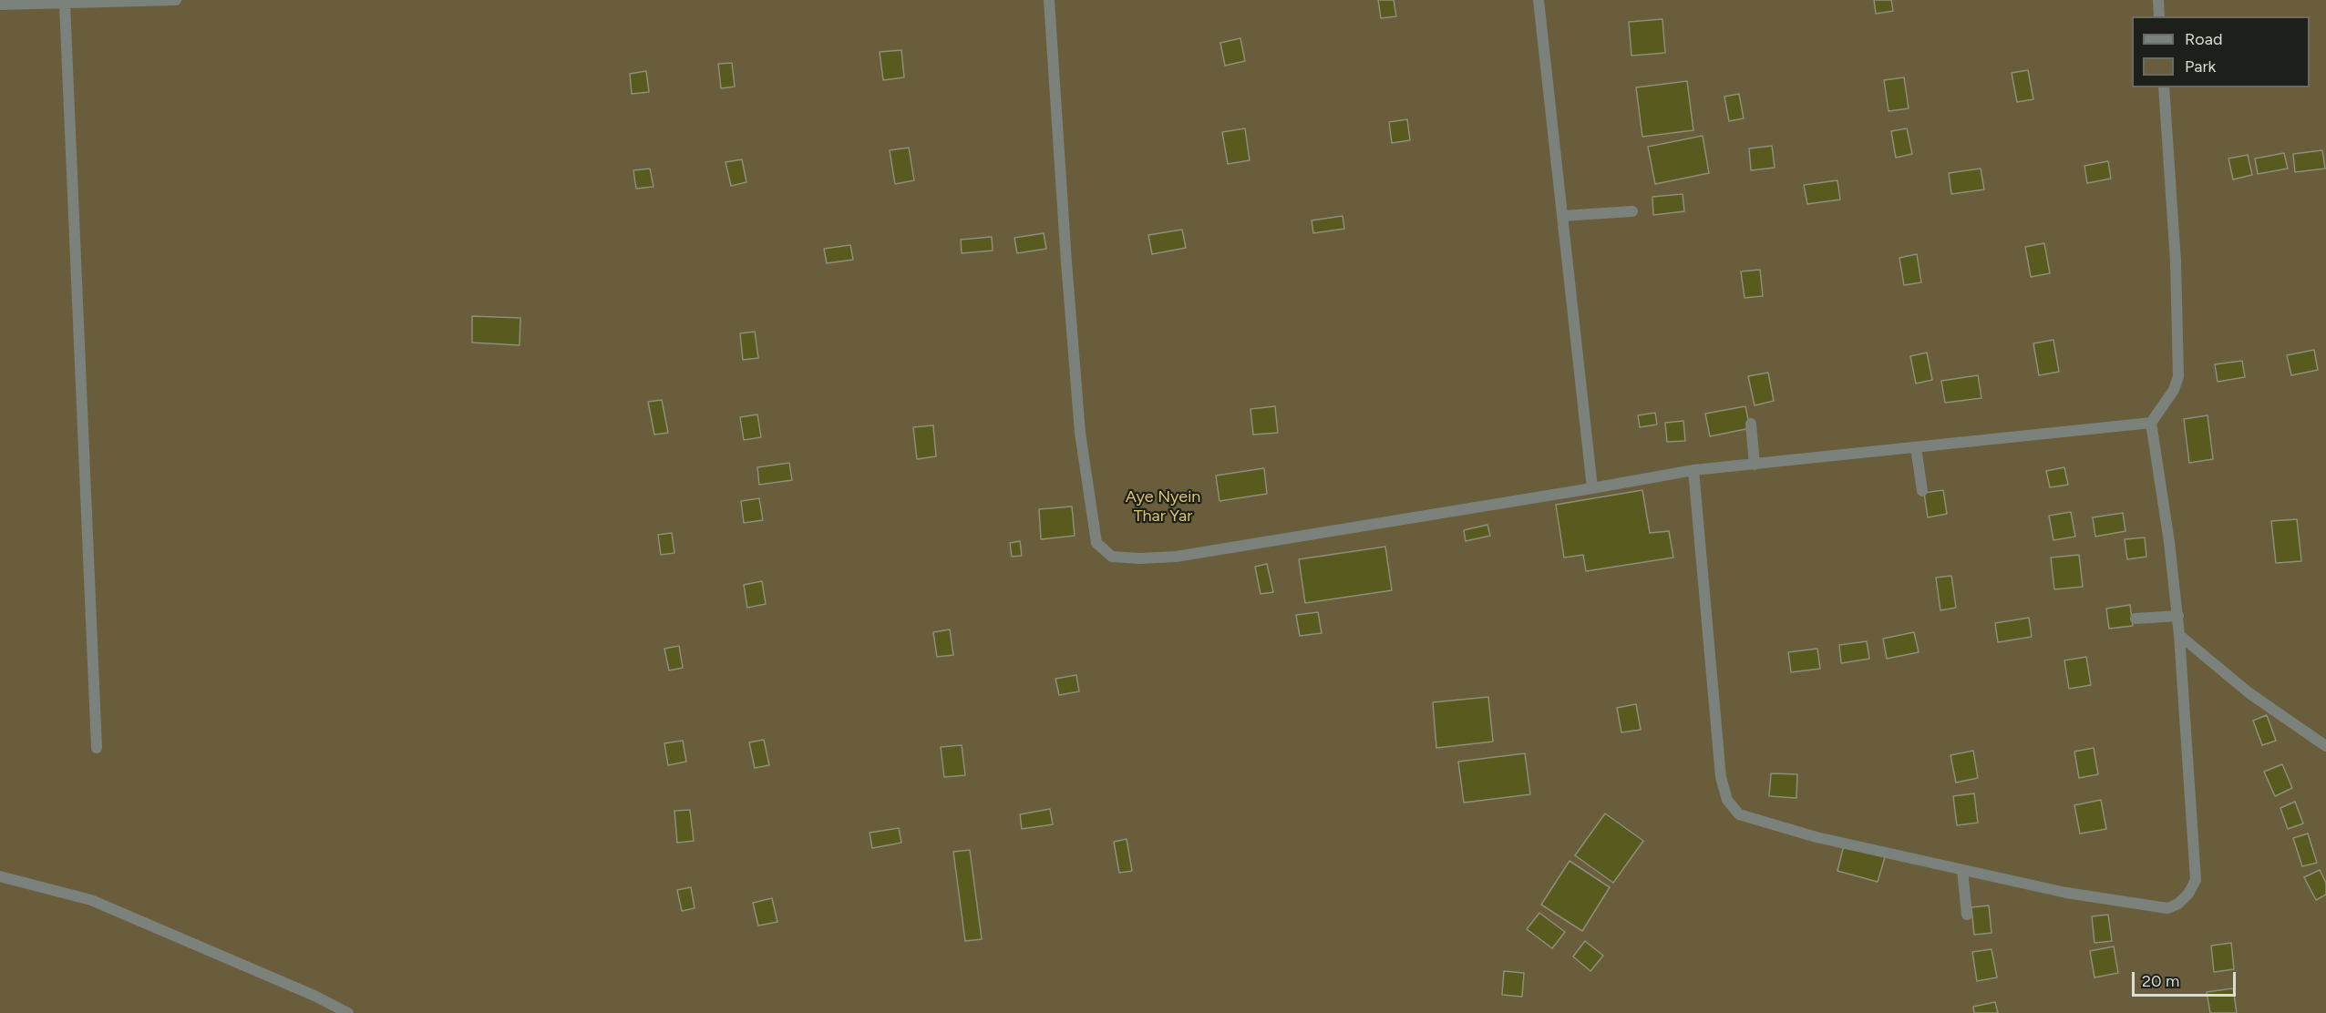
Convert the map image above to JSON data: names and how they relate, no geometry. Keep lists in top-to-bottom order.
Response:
{
  "parks": ["Aye Nyein Thar Yar"],
  "legend": ["Road", "Park"],
  "scale_bar": "20 m"
}
